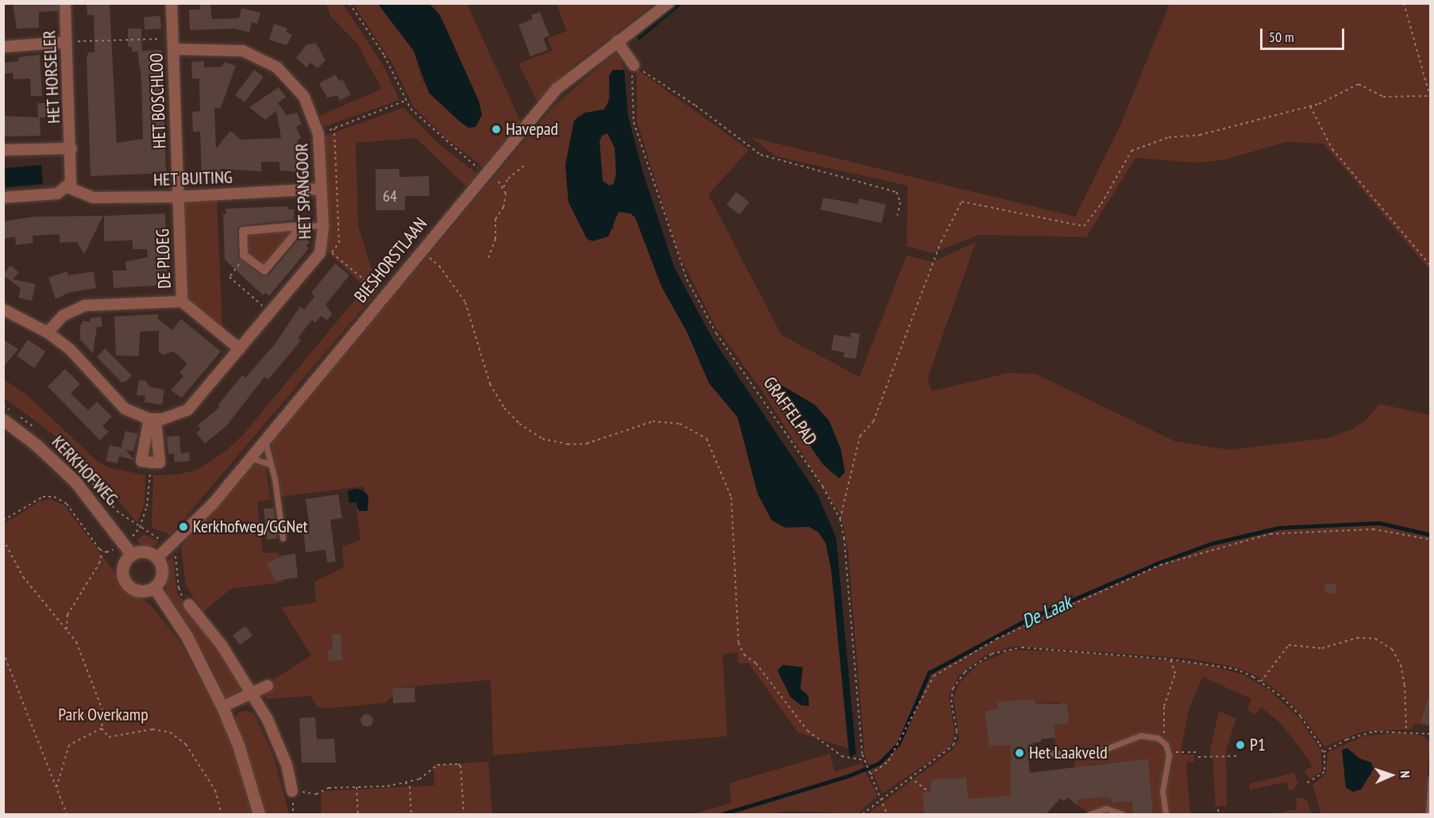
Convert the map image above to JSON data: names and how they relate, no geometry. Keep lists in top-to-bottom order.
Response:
{
  "streets": {
    "street": [
      "HET HORSELER",
      "HET BOSCHLOO",
      "HET BUITING",
      "HET SPANGOOR",
      "DE PLOEG",
      "BIESHORSTLAAN",
      "KERKHOFWEG"
    ],
    "path": ["GRAFFELPAD"]
  },
  "crossings": [
    ["HET HORSELER", "HET BUITING"],
    ["HET BOSCHLOO", "HET BUITING"],
    ["HET BOSCHLOO", "HET SPANGOOR"],
    ["HET BOSCHLOO", "DE PLOEG"],
    ["HET BUITING", "HET SPANGOOR"],
    ["HET BUITING", "DE PLOEG"],
    ["HET SPANGOOR", "DE PLOEG"],
    ["BIESHORSTLAAN", "KERKHOFWEG"]
  ],
  "water": ["De Laak"],
  "parks": ["Park Overkamp"],
  "places": [
    "Havepad",
    "Kerkhofweg/GGNet",
    "P1",
    "Het Laakveld"
  ],
  "house_numbers": ["64"],
  "scale_bar": "50 m",
  "north": "right"
}
